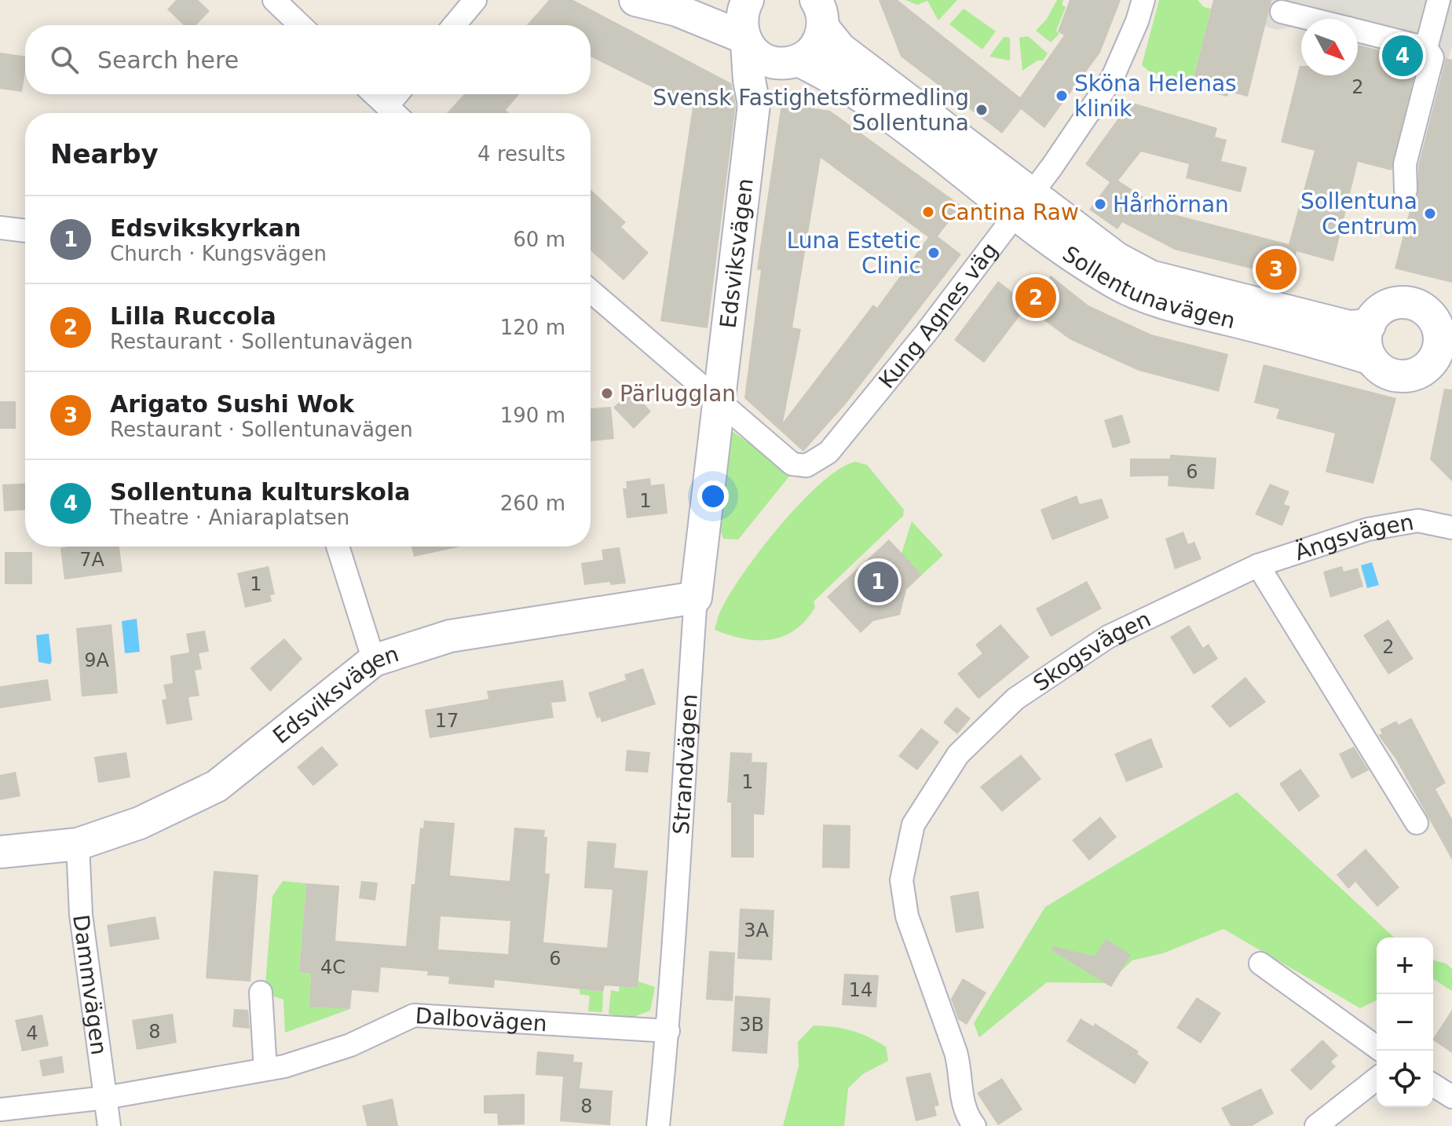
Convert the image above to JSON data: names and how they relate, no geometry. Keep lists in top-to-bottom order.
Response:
{
  "streets": {
    "street": [
      "Edsviksvägen",
      "Sollentunavägen",
      "Kung Agnes väg",
      "Ängsvägen",
      "Skogsvägen",
      "Strandvägen",
      "Dammvägen",
      "Dalbovägen"
    ]
  },
  "crossings": [
    ["Edsviksvägen", "Sollentunavägen"],
    ["Edsviksvägen", "Kung Agnes väg"],
    ["Edsviksvägen", "Strandvägen"],
    ["Edsviksvägen", "Dammvägen"],
    ["Sollentunavägen", "Kung Agnes väg"],
    ["Kung Agnes väg", "Strandvägen"],
    ["Ängsvägen", "Skogsvägen"],
    ["Strandvägen", "Dalbovägen"],
    ["Dammvägen", "Dalbovägen"]
  ],
  "places": [
    "Sköna Helenas klinik",
    "Svensk Fastighetsförmedling Sollentuna",
    "Hårhörnan",
    "Cantina Raw",
    "Sollentuna Centrum",
    "Luna Estetic Clinic",
    "Pärlugglan"
  ],
  "house_numbers": [
    "2",
    "6",
    "1",
    "7A",
    "1",
    "2",
    "9A",
    "17",
    "1",
    "3A",
    "6",
    "4C",
    "14",
    "3B",
    "8",
    "4",
    "8"
  ],
  "north": "bottom right",
  "page": {
    "search": "Search here",
    "pins": [
      "4",
      "3",
      "2",
      "1"
    ],
    "heading": ["Nearby", "4 results"],
    "list": [
      {
        "mark": "1",
        "name": "Edsvikskyrkan",
        "note": "Church · Kungsvägen",
        "value": "60 m"
      },
      {
        "mark": "2",
        "name": "Lilla Ruccola",
        "note": "Restaurant · Sollentunavägen",
        "value": "120 m"
      },
      {
        "mark": "3",
        "name": "Arigato Sushi Wok",
        "note": "Restaurant · Sollentunavägen",
        "value": "190 m"
      },
      {
        "mark": "4",
        "name": "Sollentuna kulturskola",
        "note": "Theatre · Aniaraplatsen",
        "value": "260 m"
      }
    ],
    "map_buttons": ["+", "−"]
  }
}
